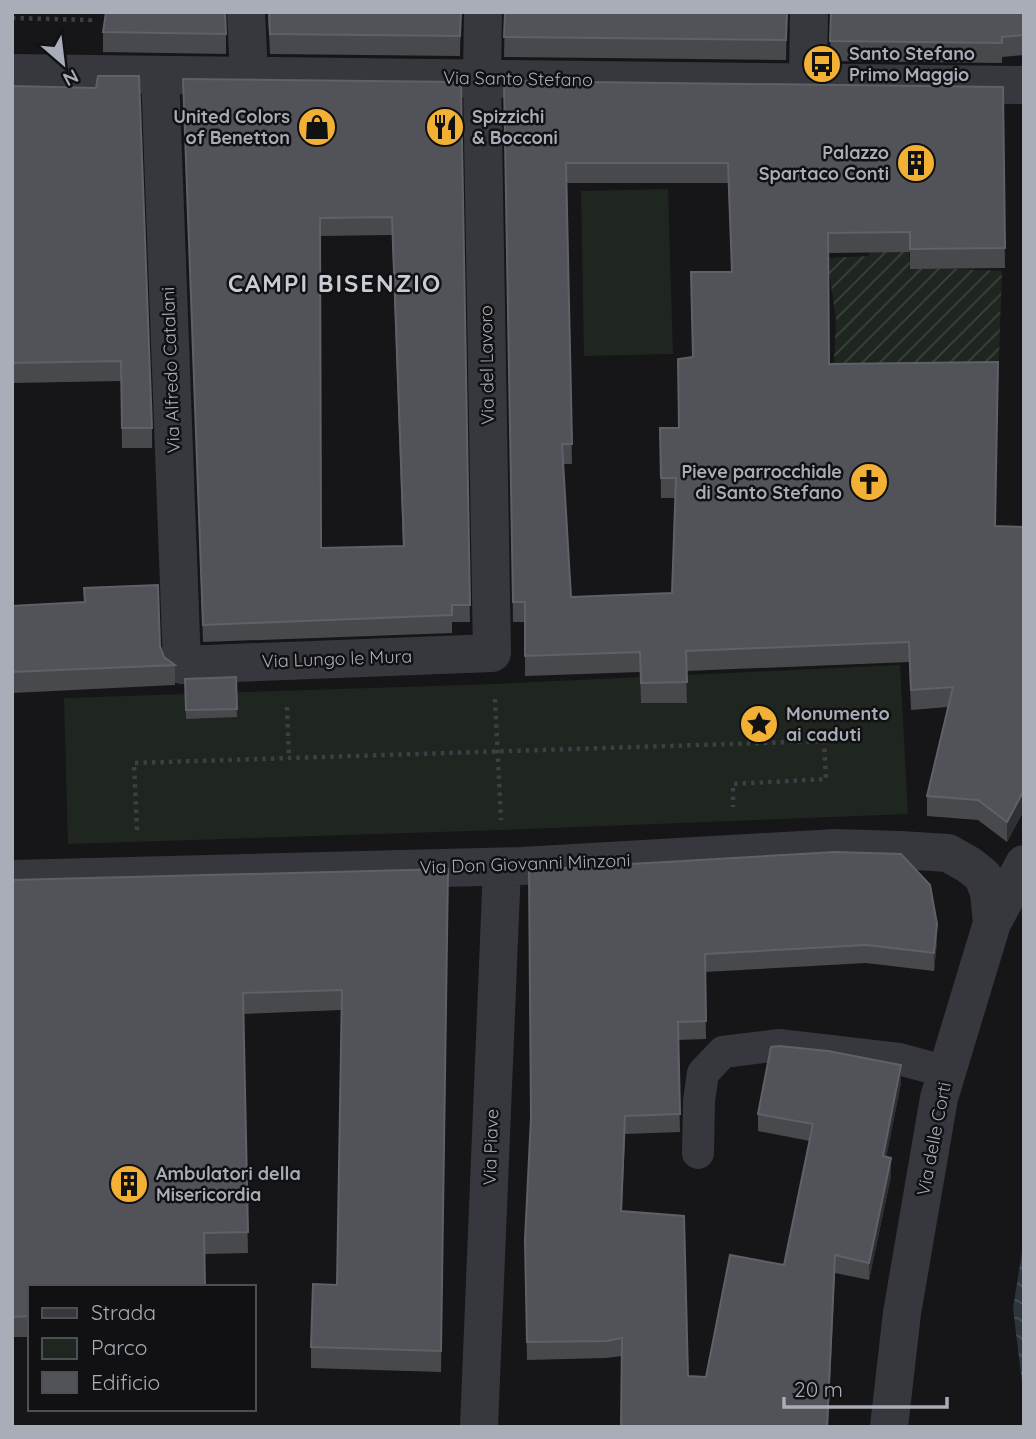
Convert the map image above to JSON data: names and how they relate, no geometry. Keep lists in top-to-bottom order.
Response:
{
  "streets": {
    "street": [
      "Via Santo Stefano",
      "Via del Lavoro",
      "Via Alfredo Catalani",
      "Via Lungo le Mura",
      "Via Don Giovanni Minzoni",
      "Via delle Corti",
      "Via Piave"
    ]
  },
  "crossings": [
    ["Via Santo Stefano", "Via del Lavoro"],
    ["Via Santo Stefano", "Via Alfredo Catalani"],
    ["Via del Lavoro", "Via Lungo le Mura"],
    ["Via Alfredo Catalani", "Via Lungo le Mura"],
    ["Via Don Giovanni Minzoni", "Via delle Corti"],
    ["Via Don Giovanni Minzoni", "Via Piave"]
  ],
  "districts": ["CAMPI BISENZIO"],
  "places": {
    "bus stop": ["Santo Stefano Primo Maggio"],
    "shop": ["United Colors of Benetton"],
    "restaurant": ["Spizzichi & Bocconi"],
    "building": ["Palazzo Spartaco Conti", "Ambulatori della Misericordia"],
    "church": ["Pieve parrocchiale di Santo Stefano"],
    "place": ["Monumento ai caduti"]
  },
  "legend": ["Strada", "Parco", "Edificio"],
  "scale_bar": "20 m",
  "north": "bottom right"
}
